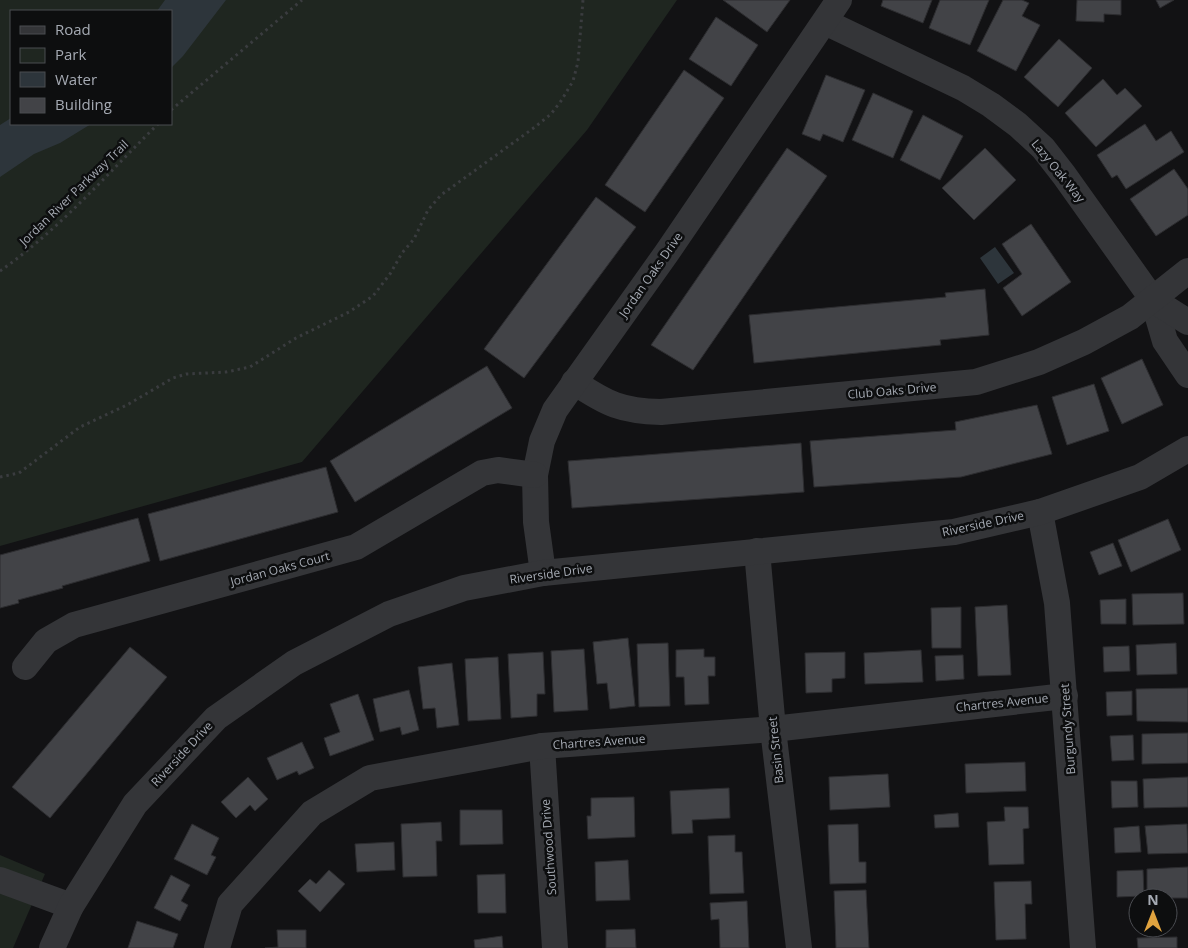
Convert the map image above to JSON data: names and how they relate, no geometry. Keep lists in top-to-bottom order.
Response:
{
  "streets": {
    "street": [
      "Lazy Oak Way",
      "Jordan Oaks Drive",
      "Club Oaks Drive",
      "Riverside Drive",
      "Jordan Oaks Court",
      "Chartres Avenue",
      "Burgundy Street",
      "Basin Street",
      "Southwood Drive"
    ],
    "path": ["Jordan River Parkway Trail"]
  },
  "crossings": [
    ["Lazy Oak Way", "Jordan Oaks Drive"],
    ["Lazy Oak Way", "Club Oaks Drive"],
    ["Jordan Oaks Drive", "Club Oaks Drive"],
    ["Jordan Oaks Drive", "Riverside Drive"],
    ["Jordan Oaks Drive", "Jordan Oaks Court"],
    ["Riverside Drive", "Burgundy Street"],
    ["Riverside Drive", "Basin Street"],
    ["Chartres Avenue", "Burgundy Street"],
    ["Chartres Avenue", "Basin Street"],
    ["Chartres Avenue", "Southwood Drive"]
  ],
  "legend": [
    "Road",
    "Park",
    "Water",
    "Building"
  ],
  "north": "top"
}
